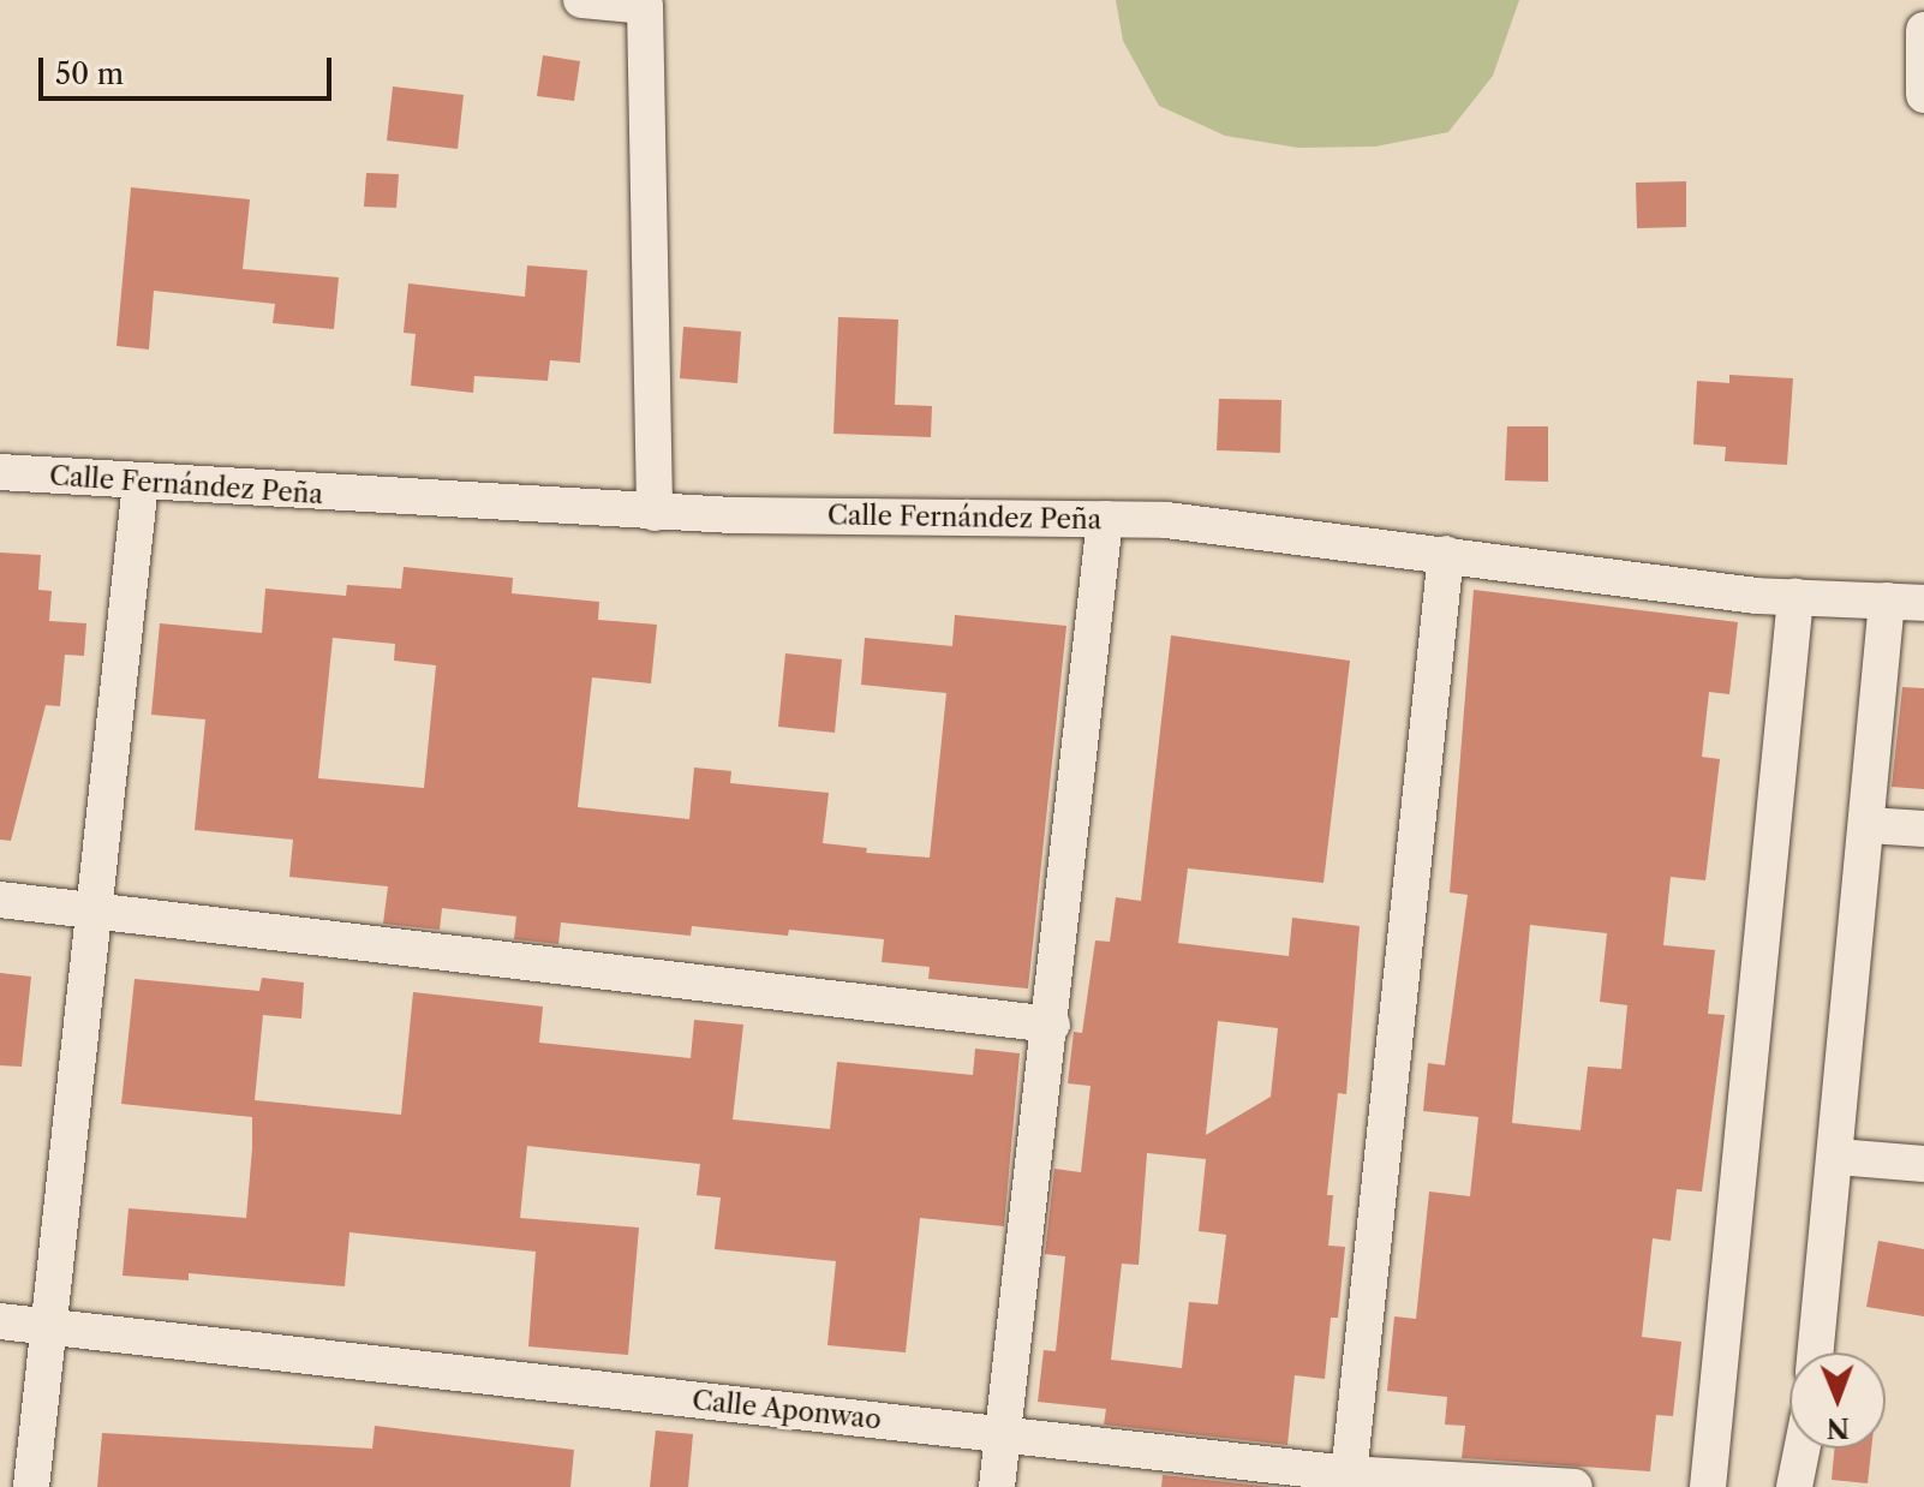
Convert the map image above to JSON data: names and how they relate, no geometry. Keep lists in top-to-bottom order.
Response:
{
  "streets": {
    "street": ["Calle Fernández Peña", "Calle Aponwao"]
  },
  "scale_bar": "50 m",
  "north": "bottom"
}
